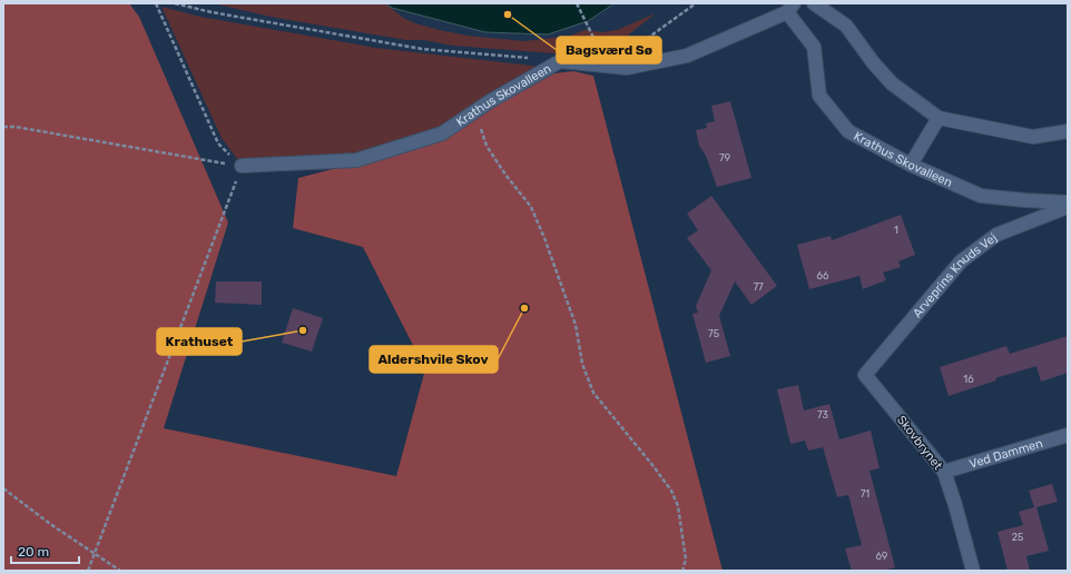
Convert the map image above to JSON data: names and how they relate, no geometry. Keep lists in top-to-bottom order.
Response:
{
  "streets": {
    "street": [
      "Krathus Skovalleen",
      "Arveprins Knuds Vej",
      "Skovbrynet",
      "Ved Dammen"
    ]
  },
  "crossings": [
    ["Arveprins Knuds Vej", "Skovbrynet"],
    ["Skovbrynet", "Ved Dammen"]
  ],
  "places": ["Bagsværd Sø", "Aldershvile Skov", "Krathuset"],
  "house_numbers": [
    "79",
    "1",
    "66",
    "77",
    "75",
    "16",
    "73",
    "71",
    "25",
    "69"
  ],
  "scale_bar": "20 m"
}
